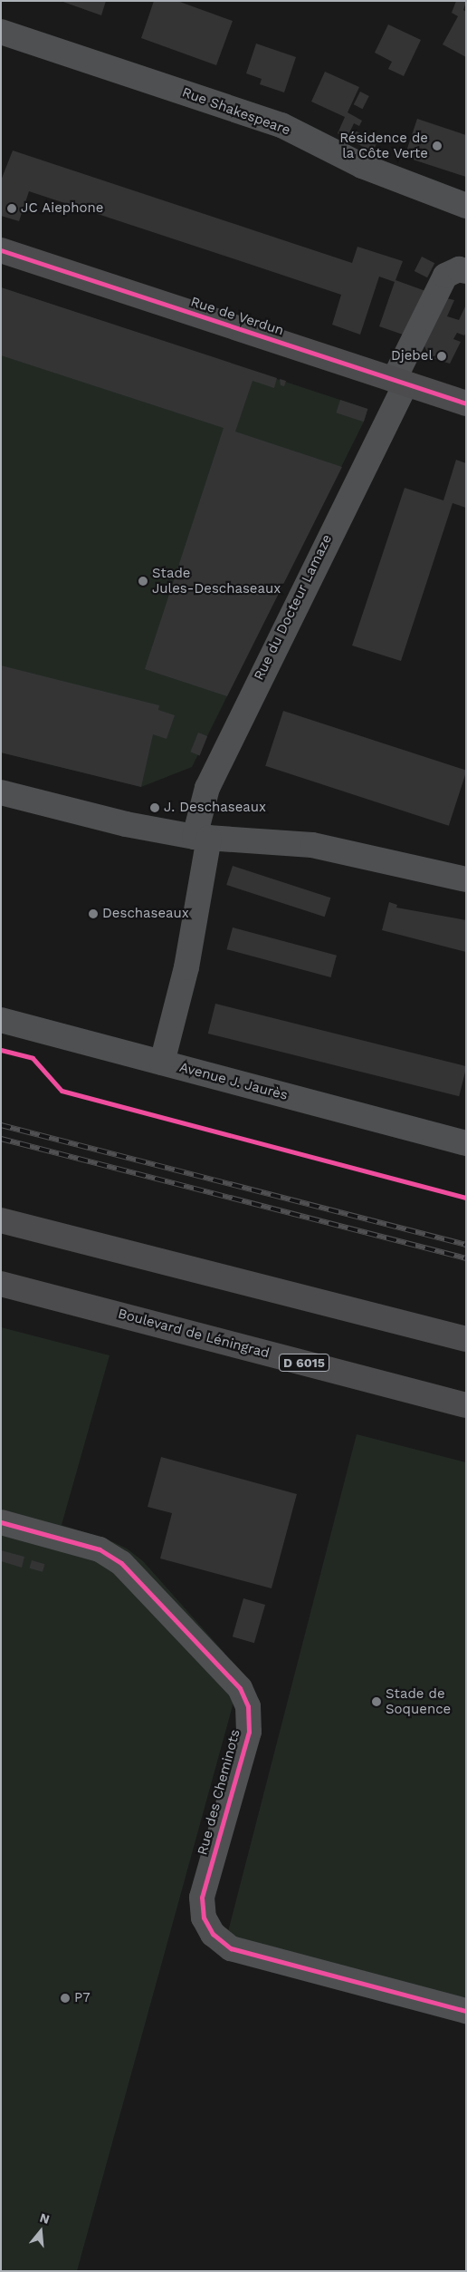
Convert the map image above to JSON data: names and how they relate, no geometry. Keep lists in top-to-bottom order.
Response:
{
  "streets": {
    "main road": ["Rue de Verdun", "Boulevard de Léningrad", "D 6015"],
    "street": [
      "Rue Shakespeare",
      "Rue du Docteur Lamaze",
      "Avenue J. Jaurès",
      "Rue des Cheminots"
    ]
  },
  "crossings": [
    ["Rue de Verdun", "Rue du Docteur Lamaze"],
    ["Rue du Docteur Lamaze", "Avenue J. Jaurès"]
  ],
  "places": [
    "Résidence de la Côte Verte",
    "JC Aiephone",
    "Djebel",
    "Stade Jules-Deschaseaux",
    "J. Deschaseaux",
    "Deschaseaux",
    "Stade de Soquence",
    "P7"
  ],
  "north": "top"
}
